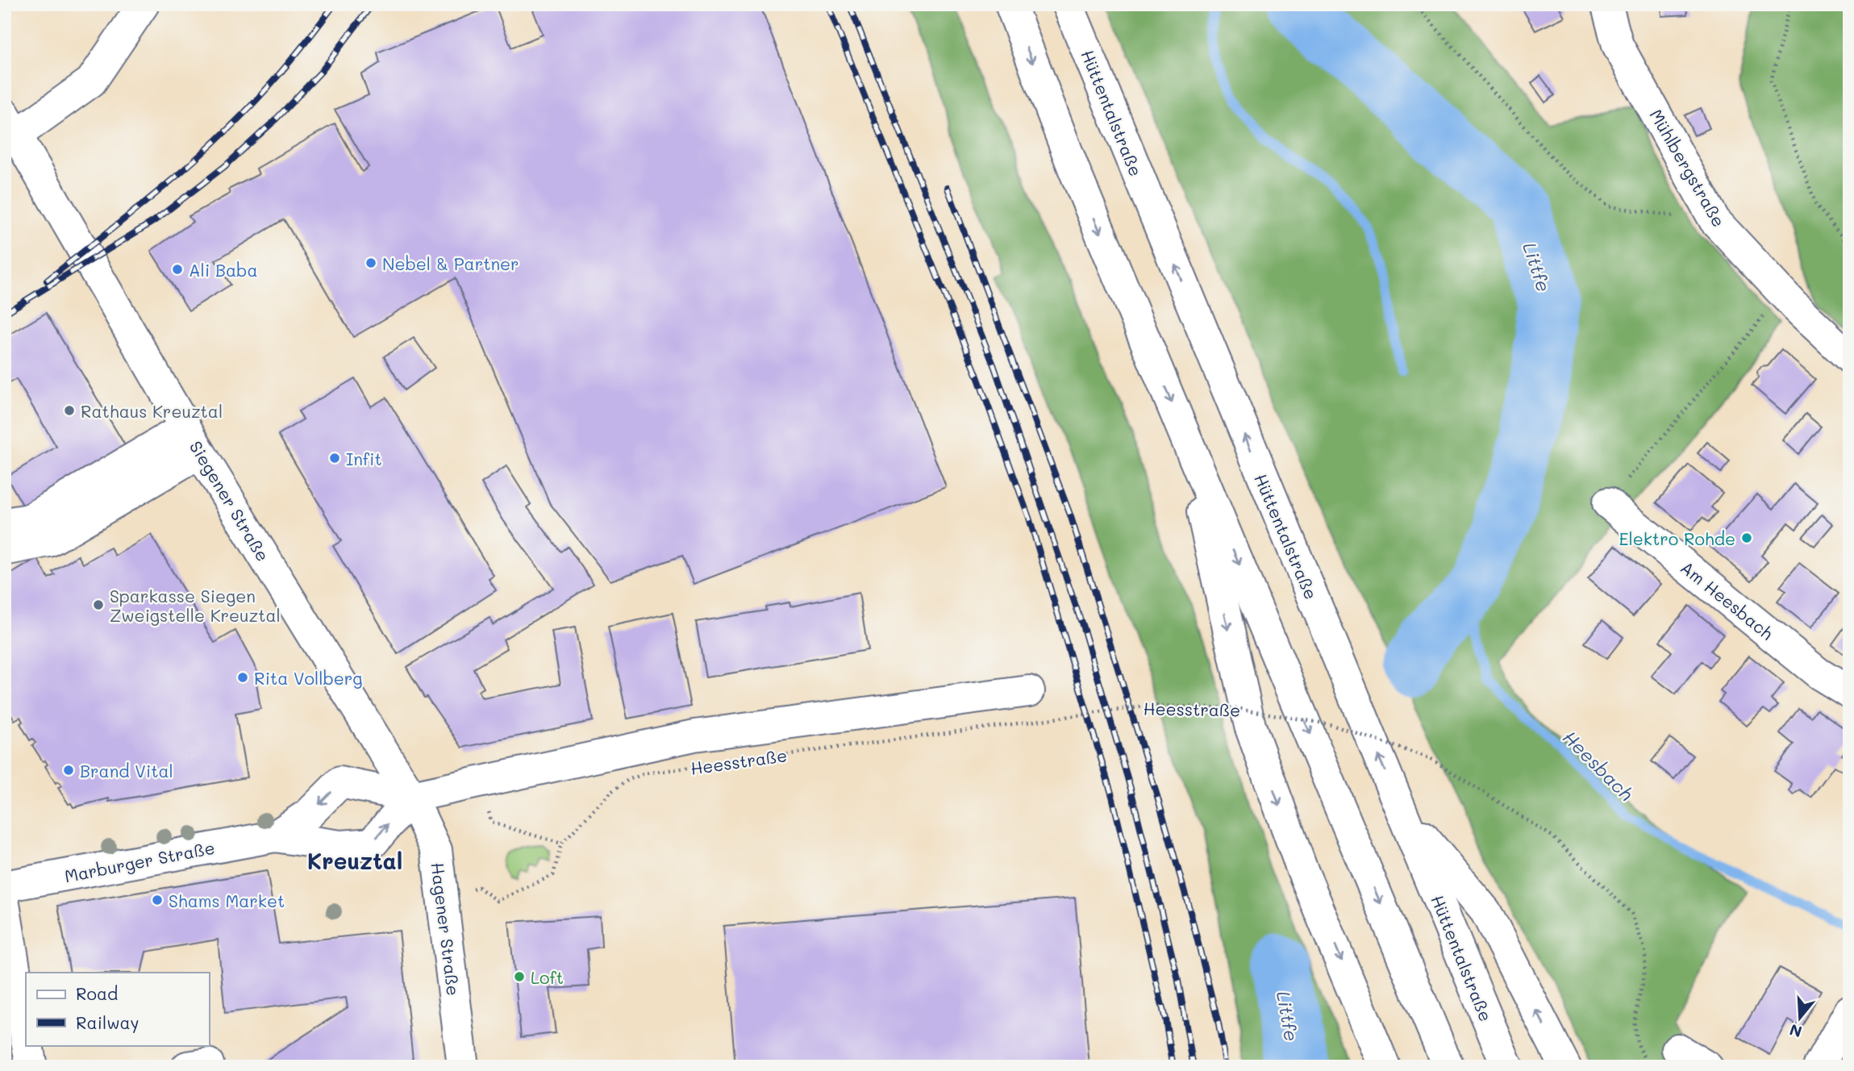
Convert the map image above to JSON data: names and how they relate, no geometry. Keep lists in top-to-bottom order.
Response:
{
  "streets": {
    "main road": [
      "Hüttentalstraße",
      "Mühlbergstraße",
      "Siegener Straße",
      "Am Heesbach",
      "Heesstraße",
      "Marburger Straße",
      "Hagener Straße"
    ]
  },
  "crossings": [
    ["Siegener Straße", "Heesstraße"],
    ["Siegener Straße", "Marburger Straße"],
    ["Siegener Straße", "Hagener Straße"],
    ["Heesstraße", "Marburger Straße"],
    ["Heesstraße", "Hagener Straße"],
    ["Marburger Straße", "Hagener Straße"]
  ],
  "districts": ["Kreuztal"],
  "water": ["Littfe", "Heesbach"],
  "places": [
    "Nebel & Partner",
    "Ali Baba",
    "Rathaus Kreuztal",
    "Infit",
    "Elektro Rohde",
    "Sparkasse Siegen Zweigstelle Kreuztal",
    "Rita Vollberg",
    "Brand Vital",
    "Shams Market",
    "Loft"
  ],
  "legend": ["Road", "Railway"],
  "north": "bottom"
}
